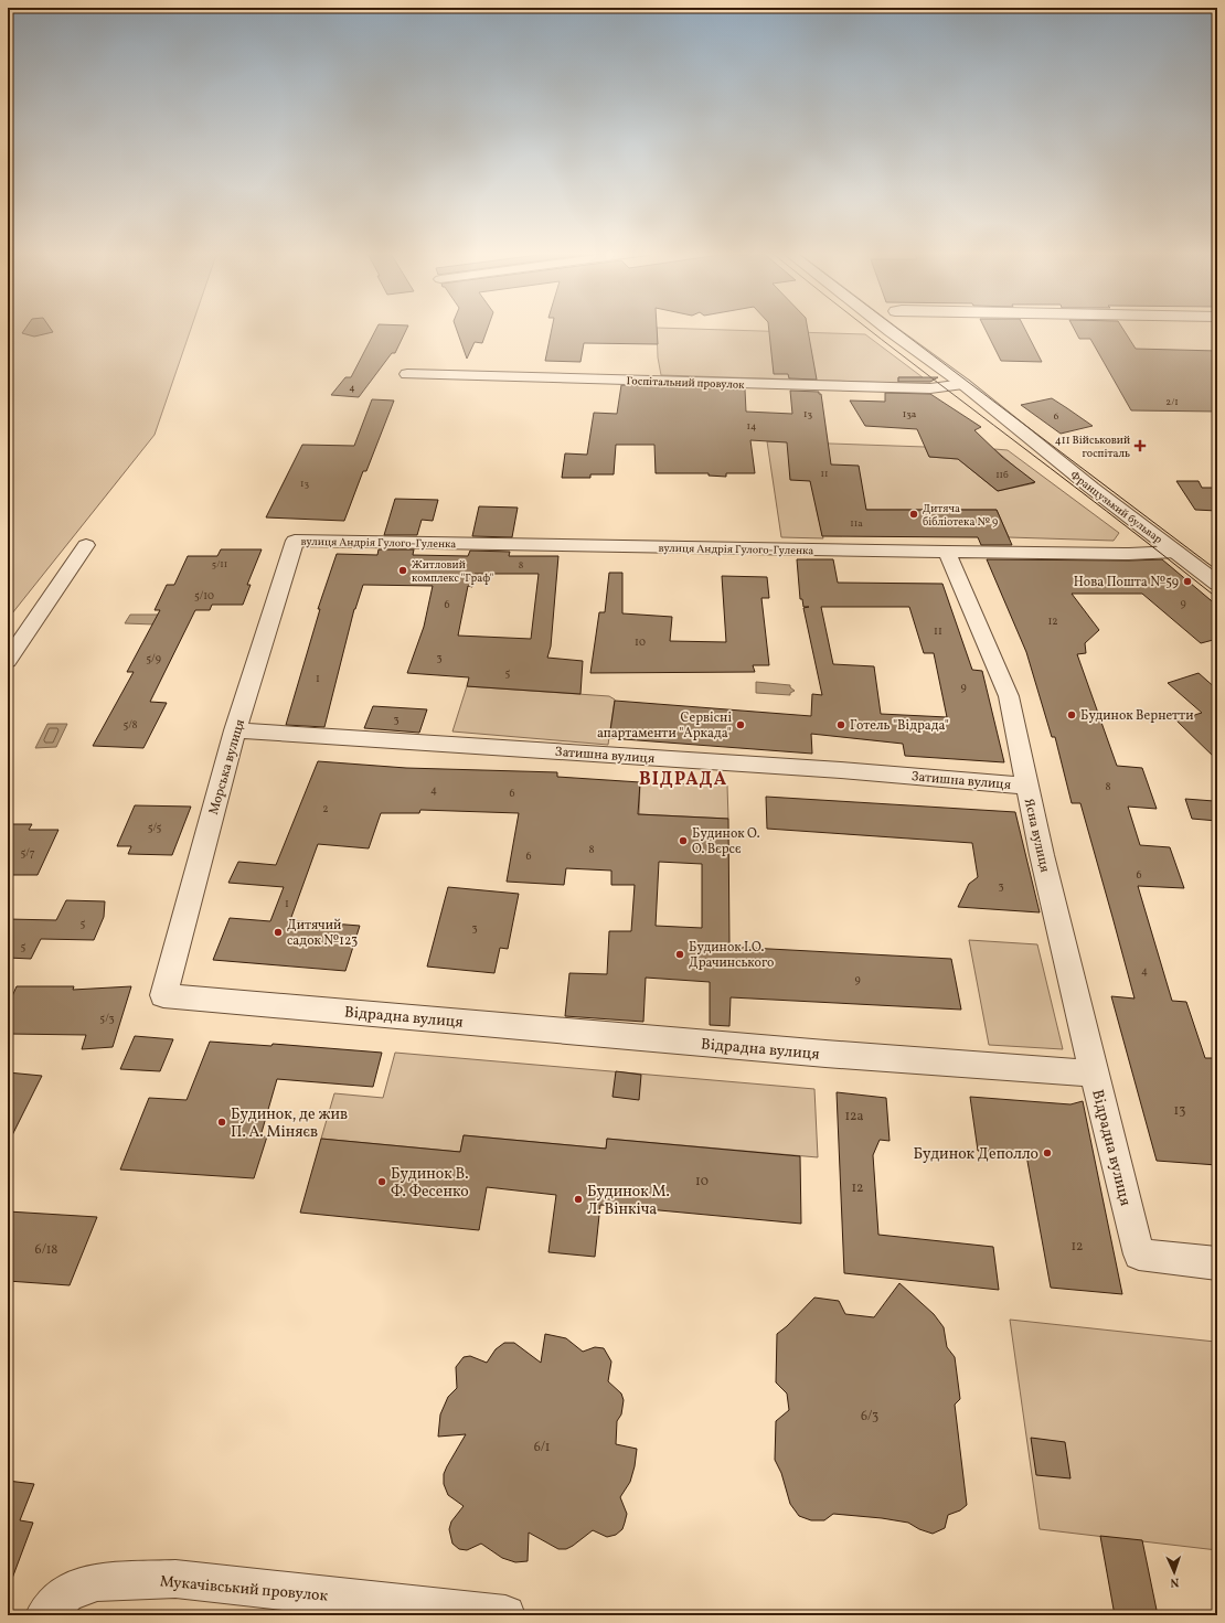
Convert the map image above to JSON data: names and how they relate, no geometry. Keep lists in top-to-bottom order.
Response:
{
  "streets": {
    "street": [
      "Госпітальний провулок",
      "Французький бульвар",
      "вулиця Андрія Гулого-Гуленка",
      "Затишна вулиця",
      "Морська вулиця",
      "Ясна вулиця",
      "Відрадна вулиця",
      "Мукачівський провулок"
    ]
  },
  "crossings": [
    ["Госпітальний провулок", "Французький бульвар"],
    ["Французький бульвар", "вулиця Андрія Гулого-Гуленка"],
    ["вулиця Андрія Гулого-Гуленка", "Морська вулиця"],
    ["вулиця Андрія Гулого-Гуленка", "Ясна вулиця"],
    ["Затишна вулиця", "Морська вулиця"],
    ["Затишна вулиця", "Ясна вулиця"],
    ["Морська вулиця", "Відрадна вулиця"],
    ["Ясна вулиця", "Відрадна вулиця"]
  ],
  "districts": ["ВІДРАДА"],
  "places": {
    "health": ["411 Військовий госпіталь"],
    "other": [
      "Дитяча бібліотека № 9",
      "Житловий комплекс \"Граф\"",
      "Нова Пошта №59",
      "Будинок Вернетти",
      "Сервісні апартаменти \"Аркада\"",
      "Готель \"Відрада\"",
      "Будинок О. О. Вєрсє",
      "Дитячий садок №123",
      "Будинок І.О. Драчинського",
      "Будинок, де жив П. А. Міняєв",
      "Будинок Деполло",
      "Будинок В. Ф. Фесенко",
      "Будинок М. Л. Вінкіча"
    ]
  },
  "house_numbers": [
    "4",
    "2/1",
    "13",
    "13а",
    "6",
    "14",
    "11",
    "11б",
    "13",
    "11а",
    "5/11",
    "8",
    "5/10",
    "9",
    "6",
    "12",
    "11",
    "10",
    "3",
    "5/9",
    "5",
    "1",
    "9",
    "3",
    "5/8",
    "8",
    "4",
    "6",
    "2",
    "5/5",
    "8",
    "5/7",
    "6",
    "6",
    "3",
    "1",
    "5",
    "3",
    "5",
    "4",
    "9",
    "5/3",
    "13",
    "12а",
    "10",
    "12",
    "12",
    "6/18",
    "6/3",
    "6/1"
  ],
  "north": "bottom"
}
